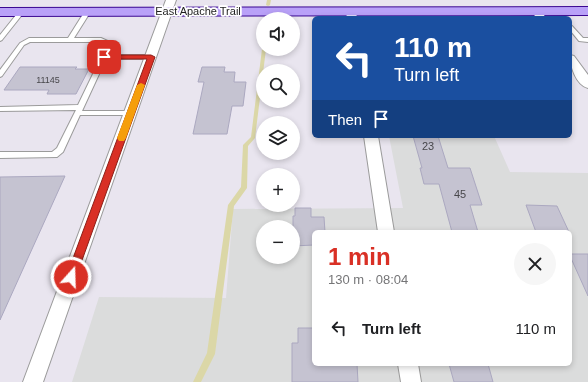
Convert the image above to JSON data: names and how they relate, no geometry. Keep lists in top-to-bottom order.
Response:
{
  "streets": {
    "main road": ["East Apache Trail"]
  },
  "house_numbers": ["11145", "23", "45"],
  "page": {
    "map_buttons": ["+", "−"],
    "turn": ["110 m", "Turn left"],
    "then": "Then",
    "heading": ["1 min", "130 m · 08:04"],
    "list": [
      {
        "name": "Turn left",
        "value": "110 m"
      }
    ]
  }
}
